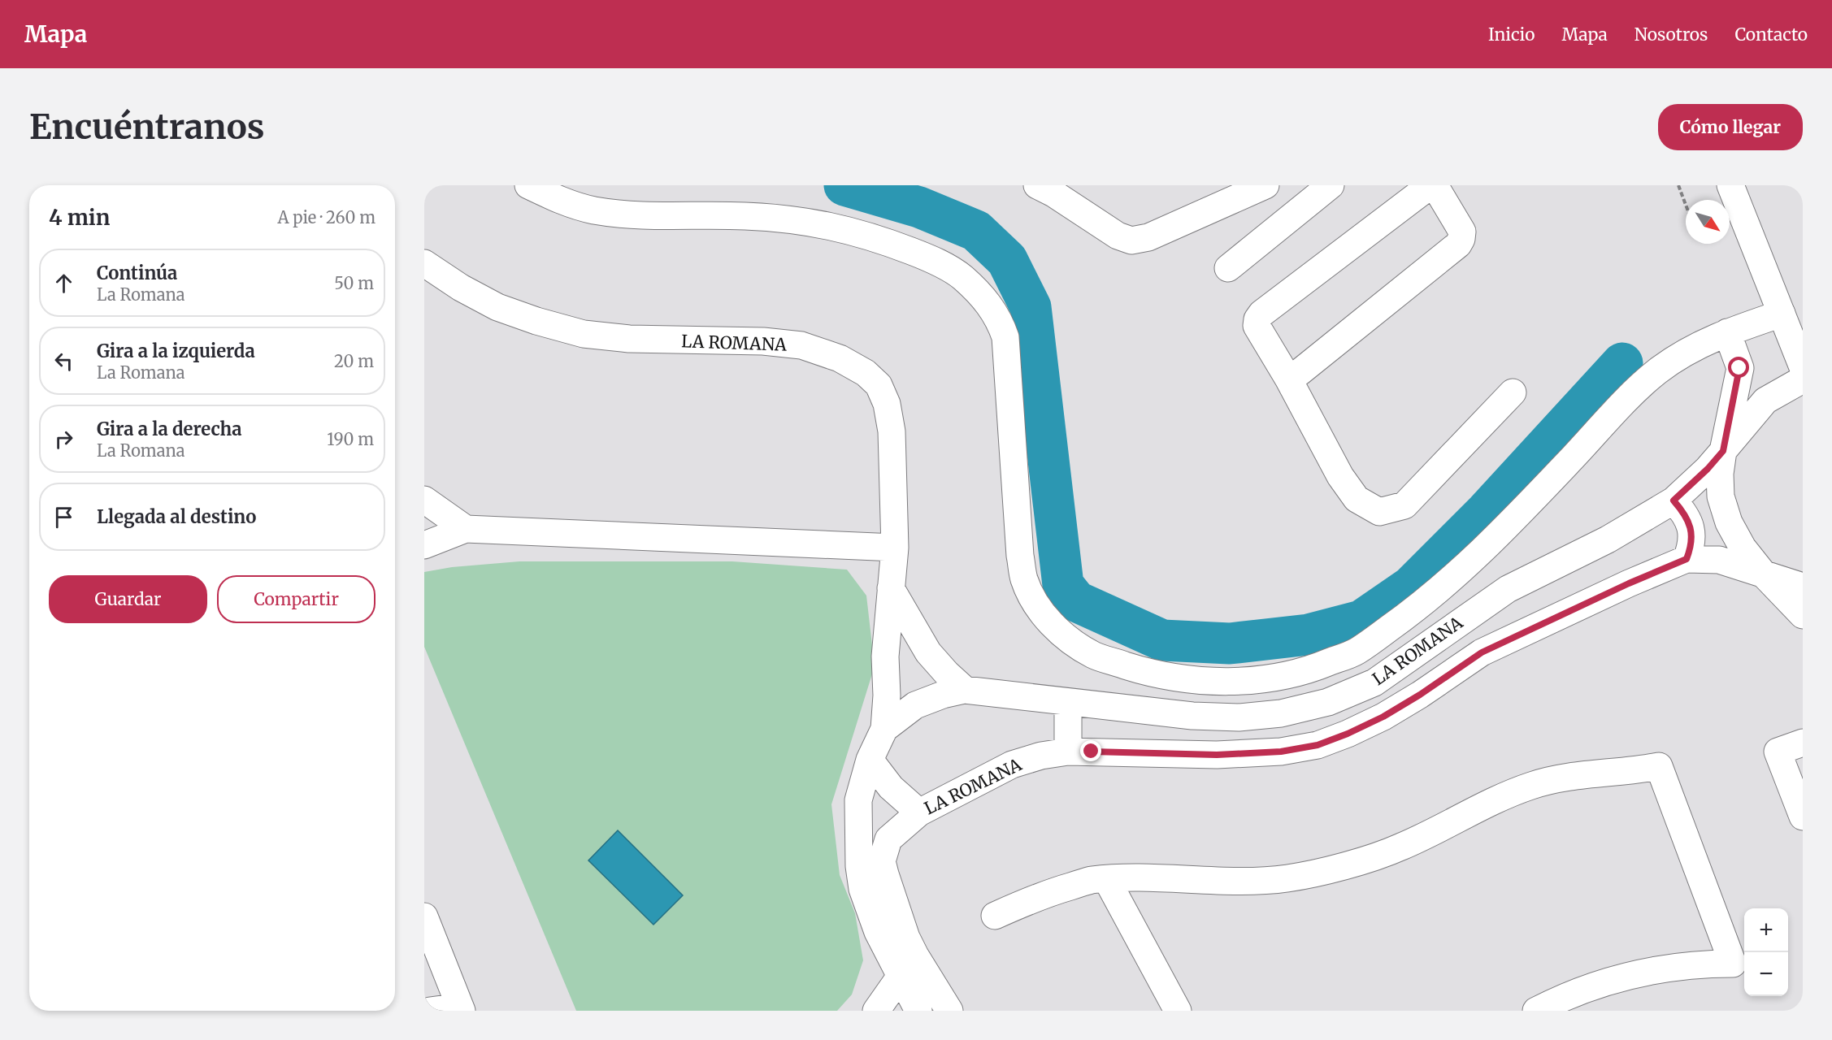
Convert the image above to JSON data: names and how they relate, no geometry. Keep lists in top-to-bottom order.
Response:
{
  "streets": {
    "main road": ["LA ROMANA"]
  },
  "north": "bottom right",
  "page": {
    "header": "Mapa",
    "nav": [
      "Inicio",
      "Mapa",
      "Nosotros",
      "Contacto"
    ],
    "buttons": [
      "Cómo llegar",
      ["Guardar", "Compartir"]
    ],
    "title": "Encuéntranos",
    "heading": ["4 min", "A pie · 260 m"],
    "list": [
      ["Continúa", "La Romana", "50 m"],
      ["Gira a la izquierda", "La Romana", "20 m"],
      ["Gira a la derecha", "La Romana", "190 m"],
      "Llegada al destino"
    ],
    "map_buttons": ["+", "−"]
  }
}
